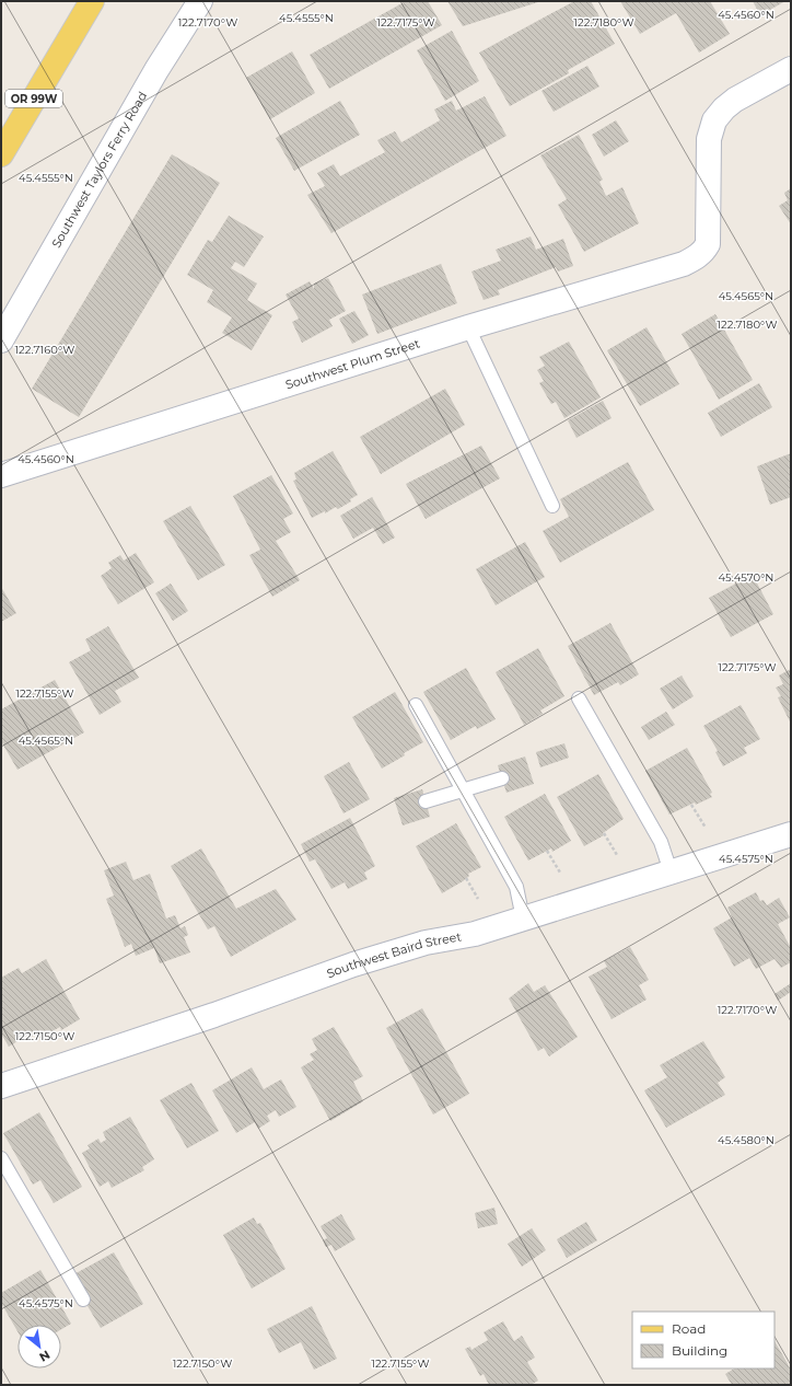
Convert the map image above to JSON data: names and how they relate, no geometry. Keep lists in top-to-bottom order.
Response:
{
  "streets": {
    "main road": ["OR 99W"],
    "street": ["Southwest Taylors Ferry Road", "Southwest Plum Street", "Southwest Baird Street"]
  },
  "legend": ["Road", "Building"],
  "north": "bottom right",
  "coordinates": [
    "45.4560°N",
    "45.4555°N",
    "122.7180°W",
    "122.7170°W",
    "122.7175°W",
    "45.4565°N",
    "122.7160°W",
    "45.4570°N",
    "122.7155°W",
    "45.4575°N",
    "122.7150°W",
    "45.4580°N"
  ]
}
